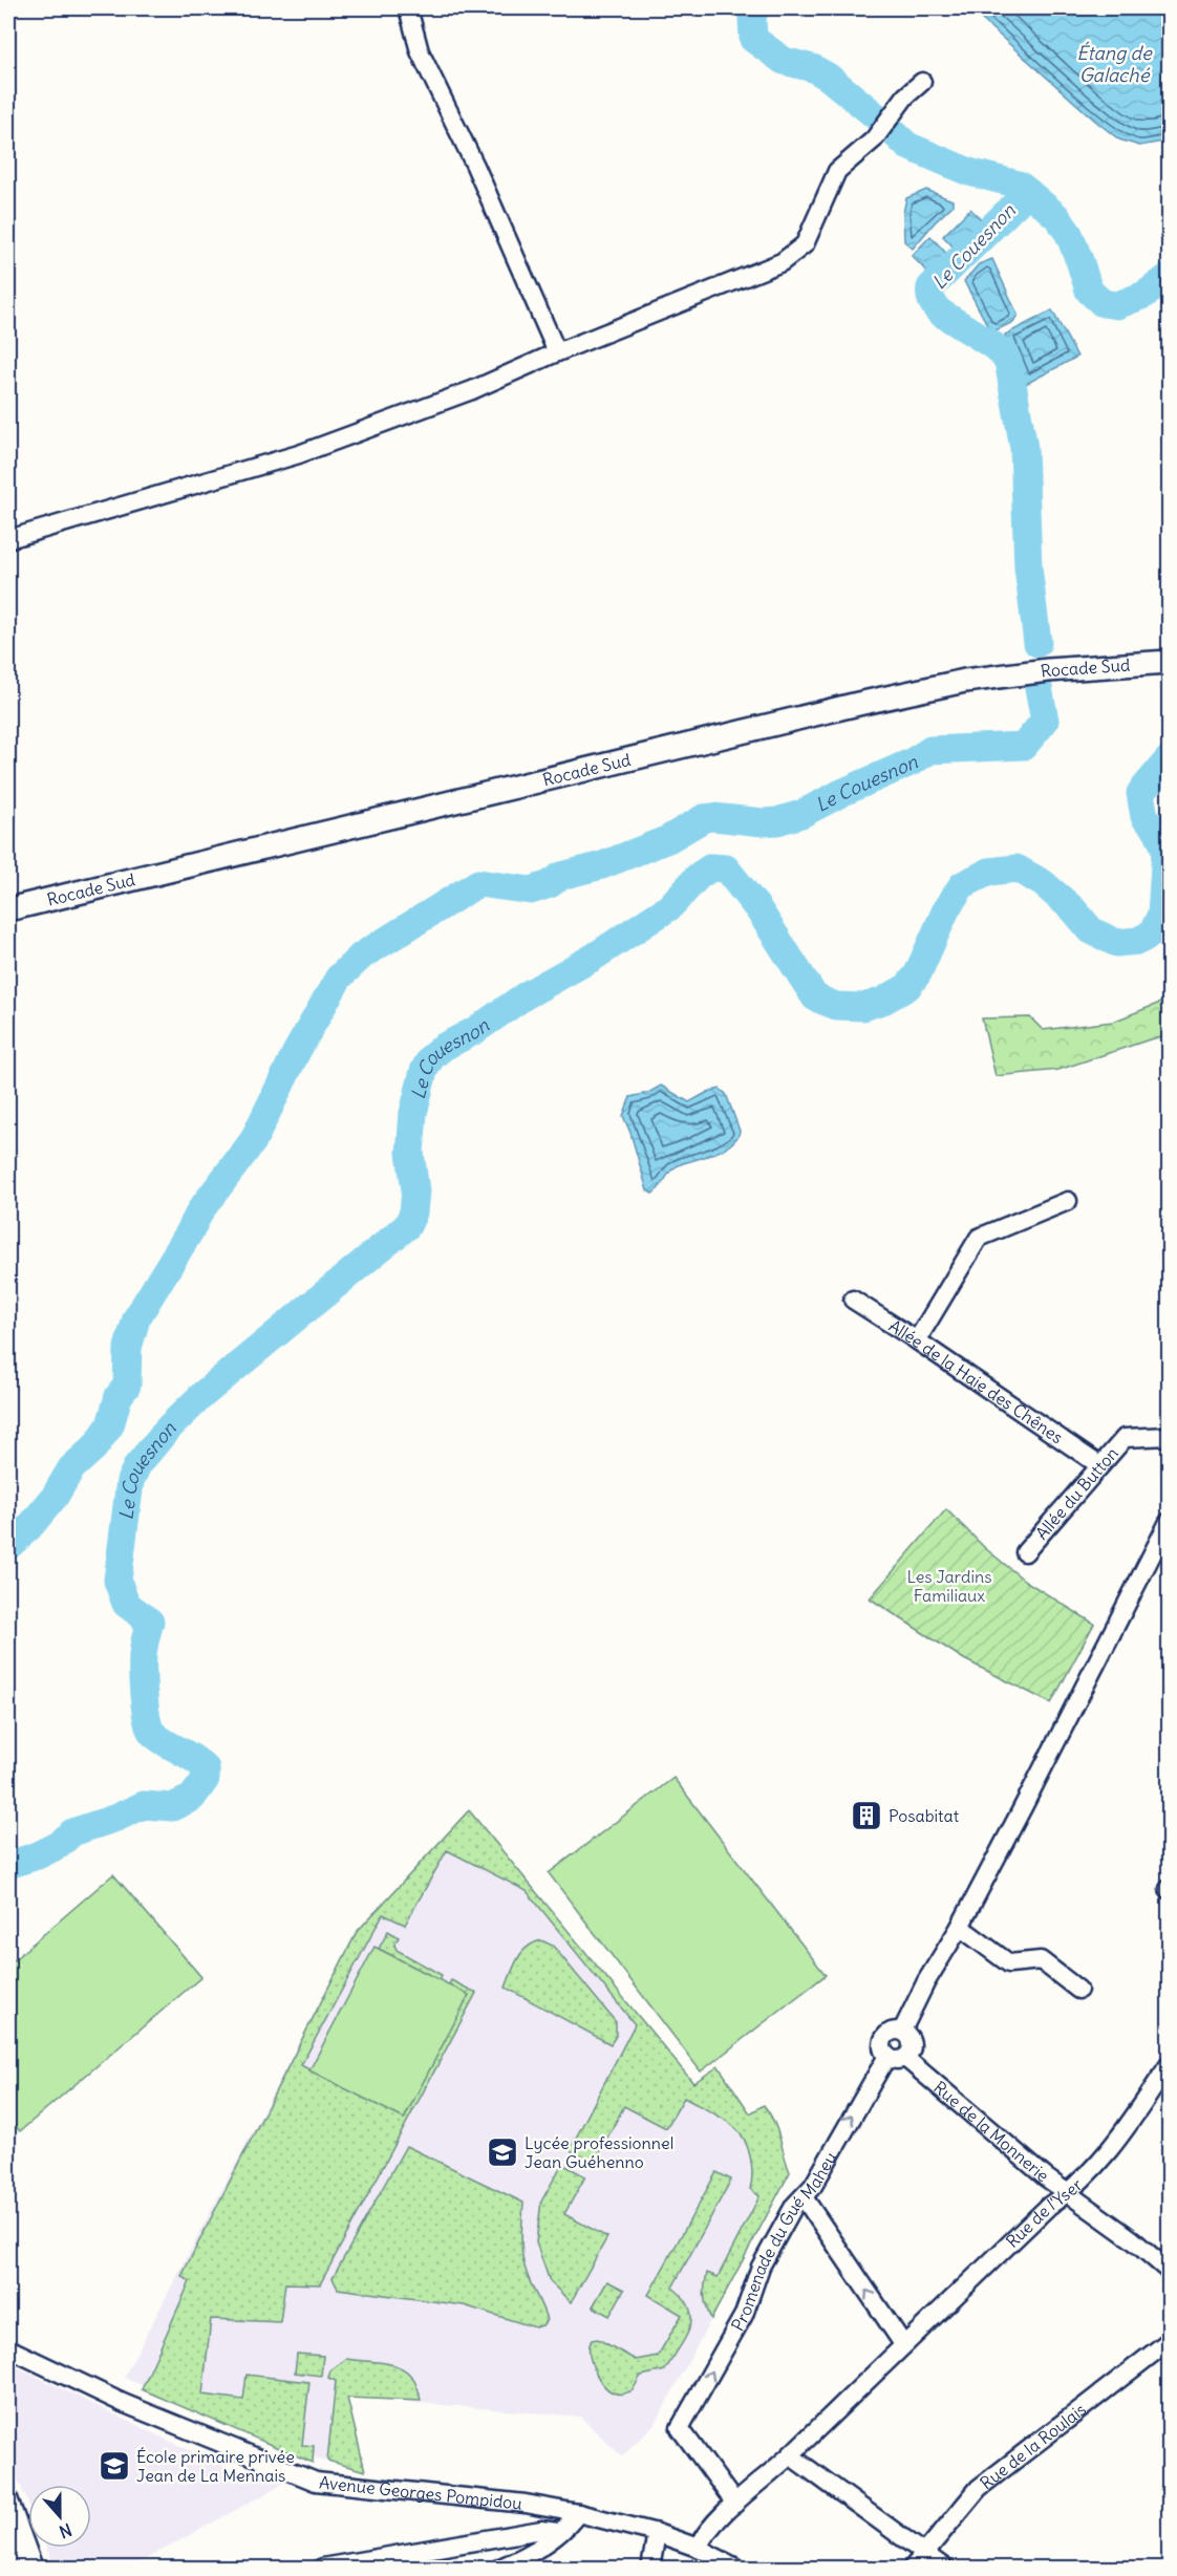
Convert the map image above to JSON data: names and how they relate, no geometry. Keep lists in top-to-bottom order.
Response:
{
  "streets": {
    "main road": ["Rocade Sud"],
    "street": [
      "Allée de la Haie des Chênes",
      "Allée du Button",
      "Rue de la Monnerie",
      "Rue de l'Yser",
      "Promenade du Gué Maheu",
      "Rue de la Roulais",
      "Avenue Georges Pompidou"
    ]
  },
  "crossings": [
    ["Allée de la Haie des Chênes", "Allée du Button"],
    ["Rue de la Monnerie", "Rue de l'Yser"],
    ["Rue de la Monnerie", "Promenade du Gué Maheu"],
    ["Rue de l'Yser", "Promenade du Gué Maheu"],
    ["Rue de l'Yser", "Avenue Georges Pompidou"]
  ],
  "one_way": ["Promenade du Gué Maheu"],
  "water": ["Étang de Galaché", "Le Couesnon"],
  "parks": ["Les Jardins Familiaux"],
  "places": {
    "building": ["Posabitat"],
    "school or university": ["Lycée professionnel Jean Guéhenno", "École primaire privée Jean de La Mennais"]
  },
  "north": "bottom"
}
